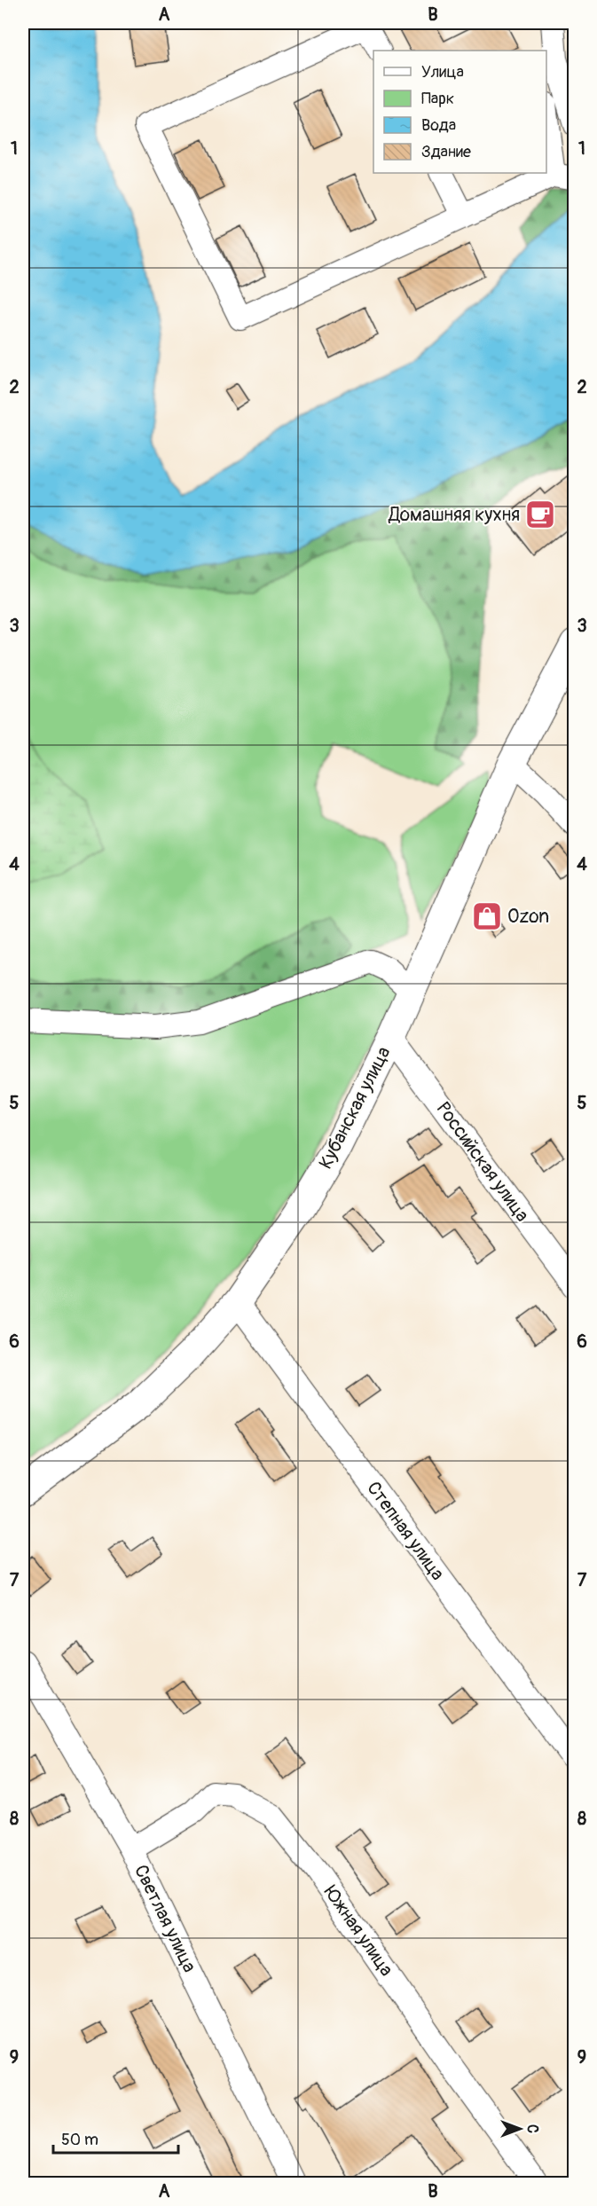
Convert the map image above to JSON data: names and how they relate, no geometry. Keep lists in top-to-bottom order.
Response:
{
  "streets": {
    "main road": ["Кубанская улица"],
    "street": [
      "Российская улица",
      "Степная улица",
      "Светлая улица",
      "Южная улица"
    ]
  },
  "crossings": [
    ["Кубанская улица", "Российская улица"],
    ["Кубанская улица", "Степная улица"],
    ["Светлая улица", "Южная улица"]
  ],
  "places": {
    "cafe": ["Домашняя кухня"],
    "shop": ["Ozon"]
  },
  "legend": [
    "Улица",
    "Парк",
    "Вода",
    "Здание"
  ],
  "scale_bar": "50 m",
  "north": "right",
  "grid": {
    "columns": ["A", "B"],
    "rows": [
      "1",
      "2",
      "3",
      "4",
      "5",
      "6",
      "7",
      "8",
      "9"
    ]
  }
}
